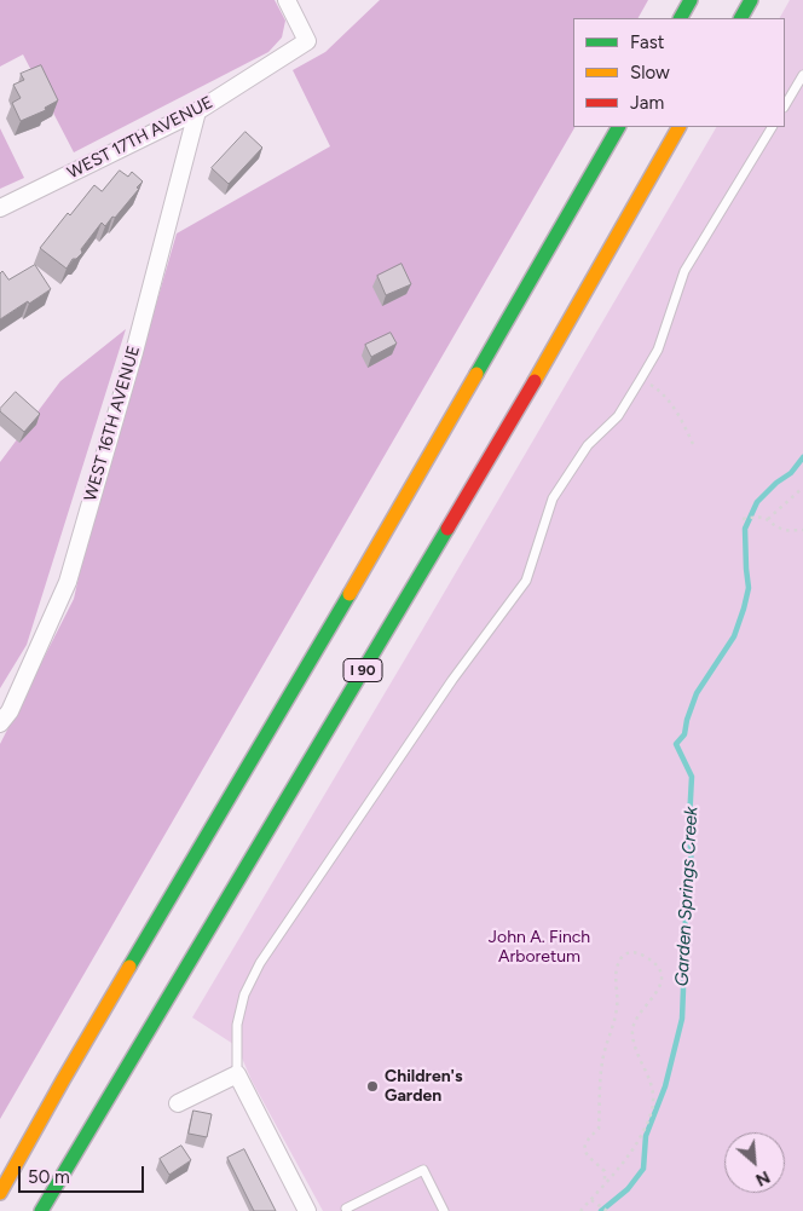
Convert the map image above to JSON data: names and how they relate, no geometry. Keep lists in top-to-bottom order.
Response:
{
  "streets": {
    "highway": ["I 90"],
    "street": ["WEST 17TH AVENUE", "WEST 16TH AVENUE"]
  },
  "crossings": [
    ["WEST 17TH AVENUE", "WEST 16TH AVENUE"]
  ],
  "water": ["Garden Springs Creek"],
  "parks": ["John A. Finch Arboretum"],
  "places": ["Children's Garden"],
  "legend": ["Fast", "Slow", "Jam"],
  "scale_bar": "50 m",
  "north": "bottom right"
}
